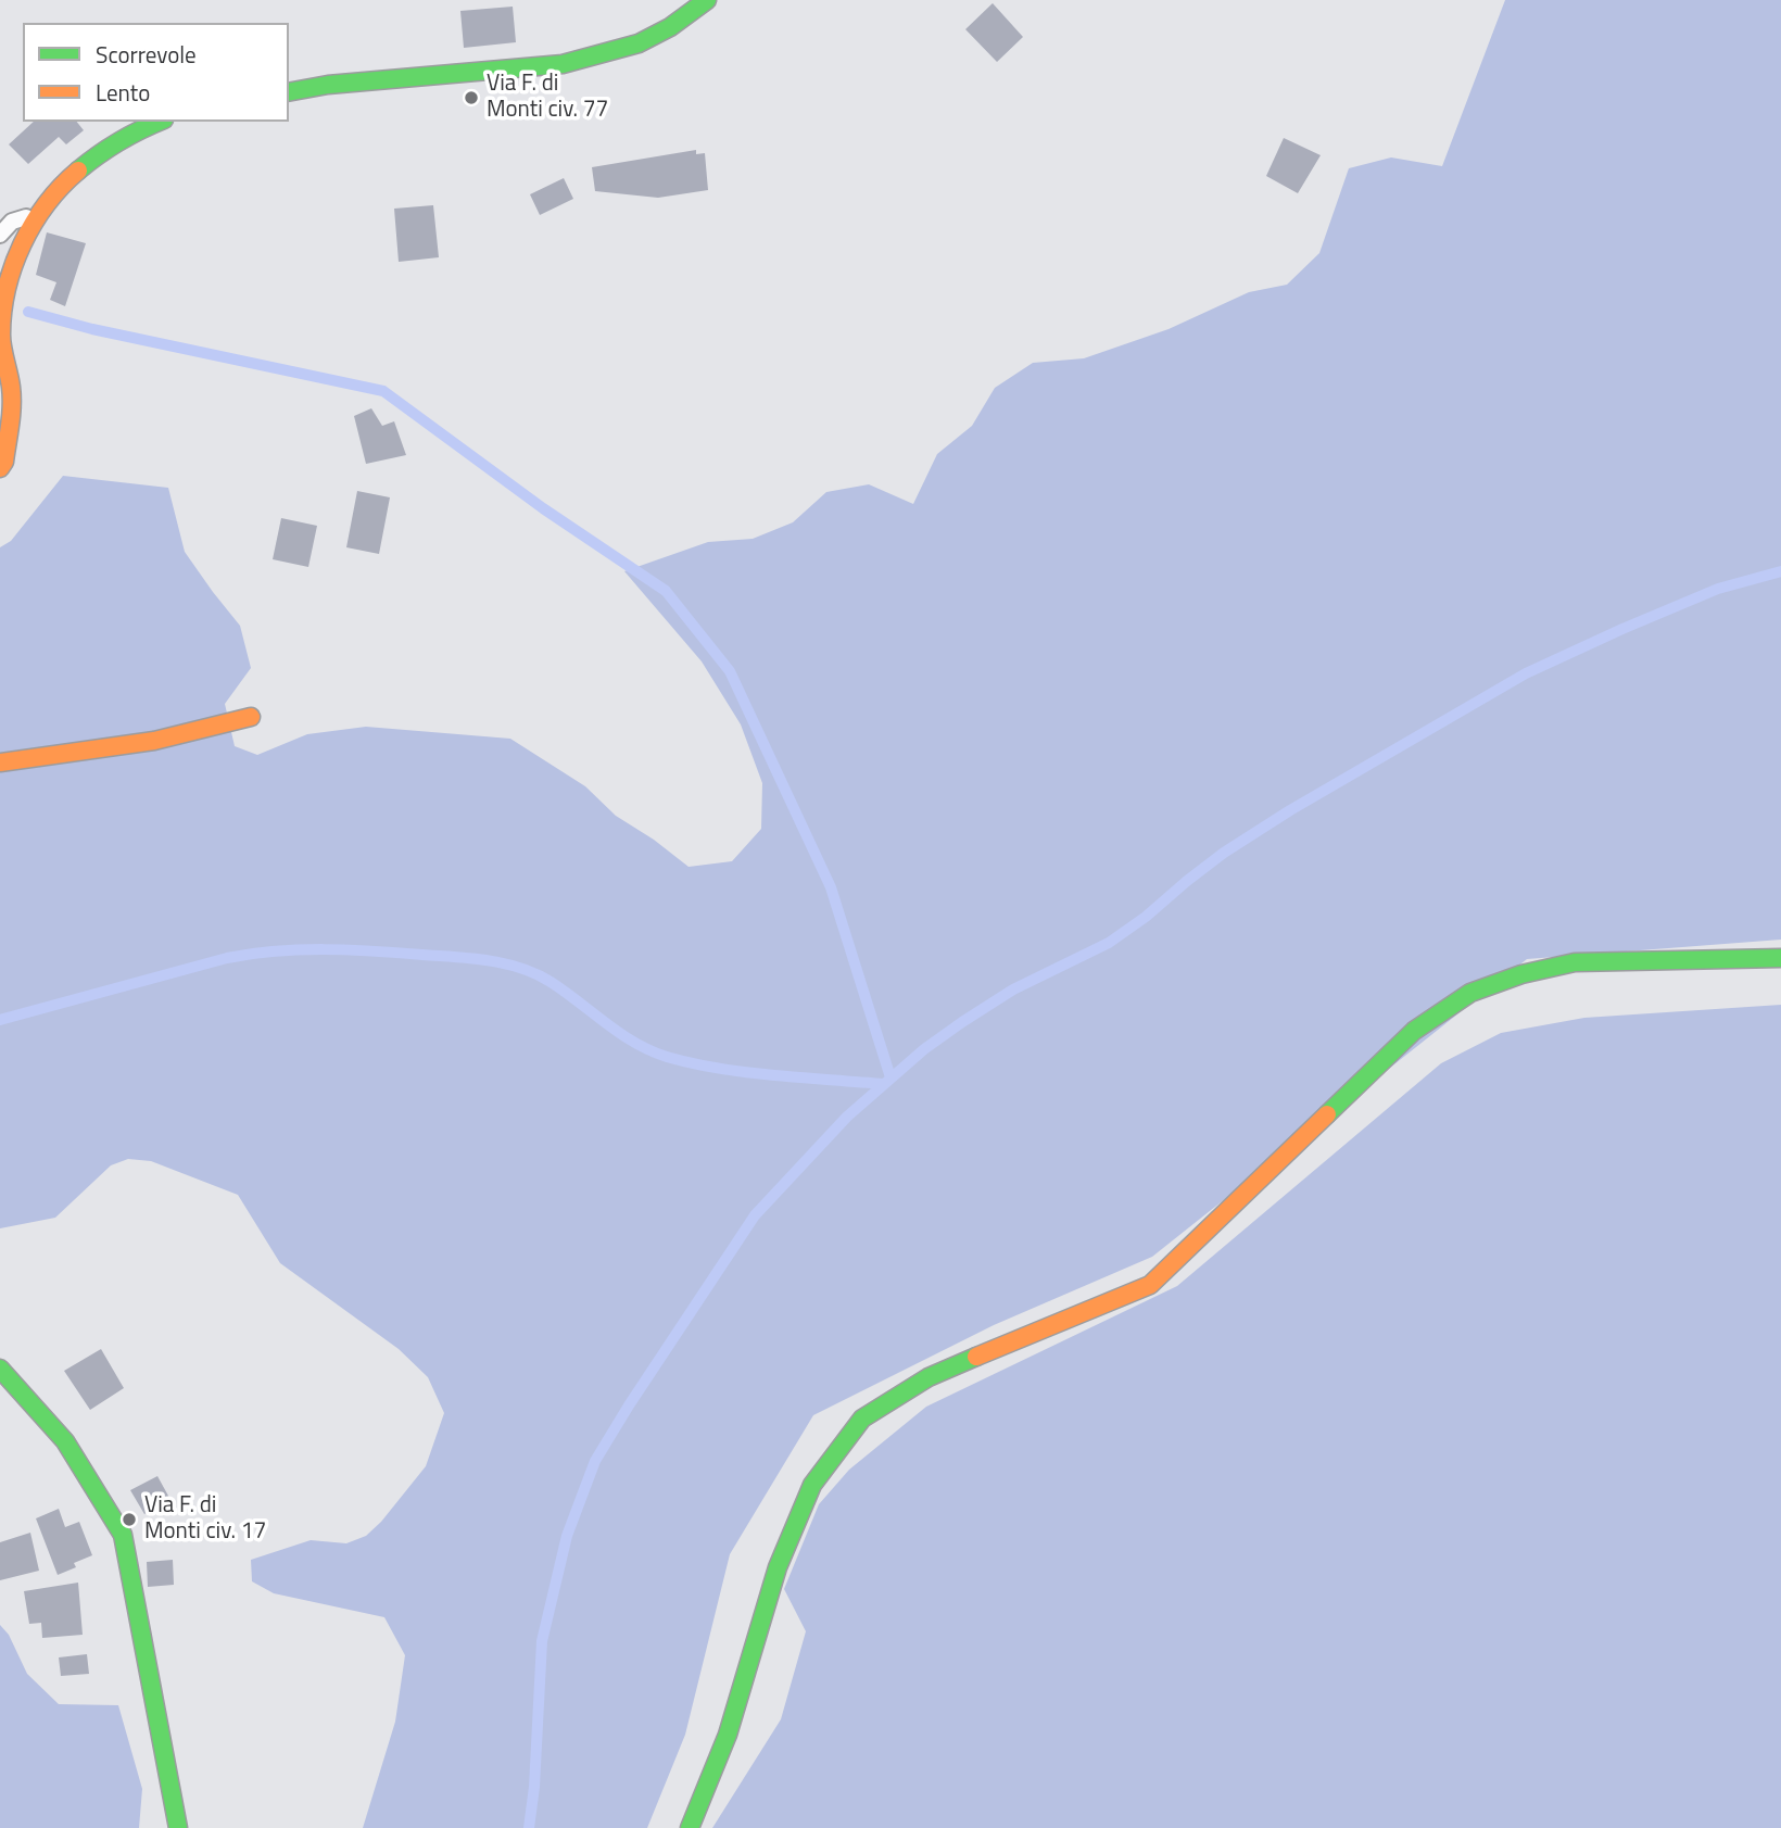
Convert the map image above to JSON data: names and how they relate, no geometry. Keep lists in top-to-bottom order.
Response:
{
  "places": ["Via F. di Monti civ. 77", "Via F. di Monti civ. 17"],
  "legend": ["Scorrevole", "Lento"]
}
